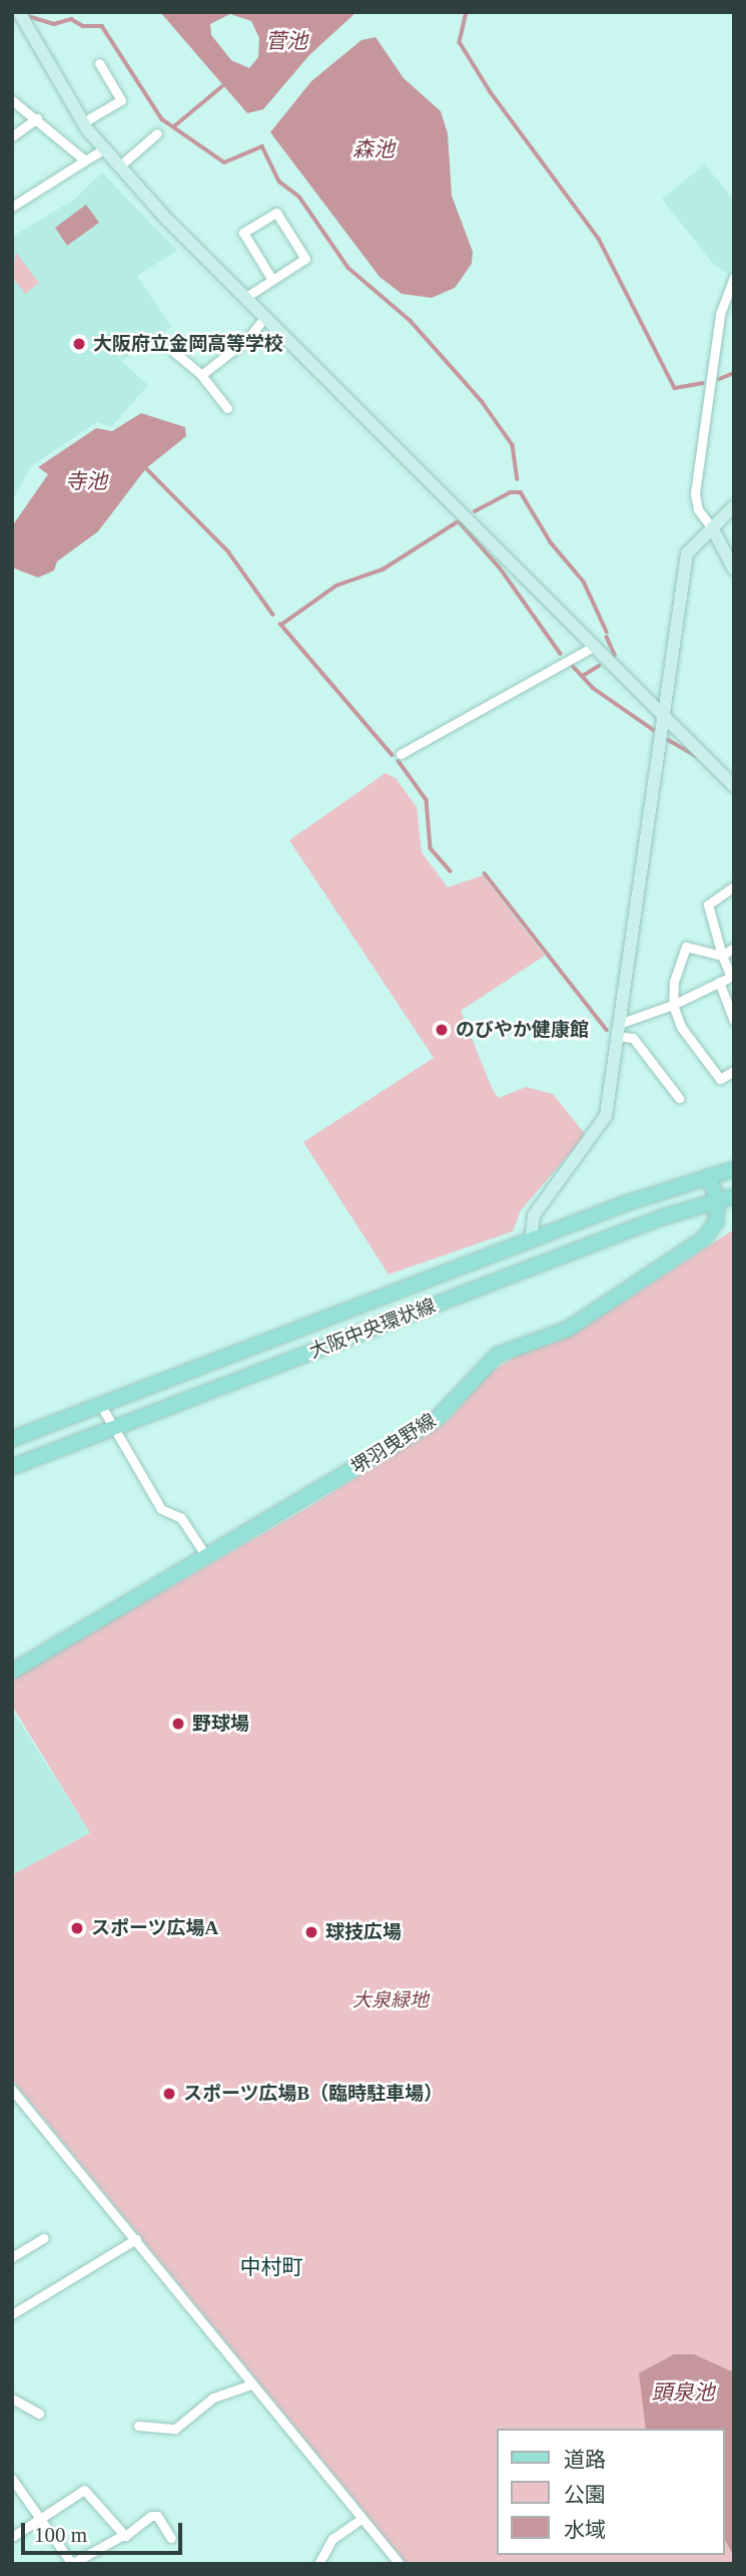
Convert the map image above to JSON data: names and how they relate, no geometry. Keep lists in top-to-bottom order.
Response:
{
  "streets": {
    "main road": ["大阪中央環状線", "堺羽曳野線"]
  },
  "crossings": [
    ["大阪中央環状線", "堺羽曳野線"]
  ],
  "districts": ["中村町"],
  "water": [
    "菅池",
    "森池",
    "寺池",
    "頭泉池"
  ],
  "parks": ["大泉緑地"],
  "places": [
    "大阪府立金岡高等学校",
    "のびやか健康館",
    "野球場",
    "スポーツ広場A",
    "球技広場",
    "スポーツ広場B（臨時駐車場）"
  ],
  "legend": ["道路", "公園", "水域"],
  "scale_bar": "100 m"
}
